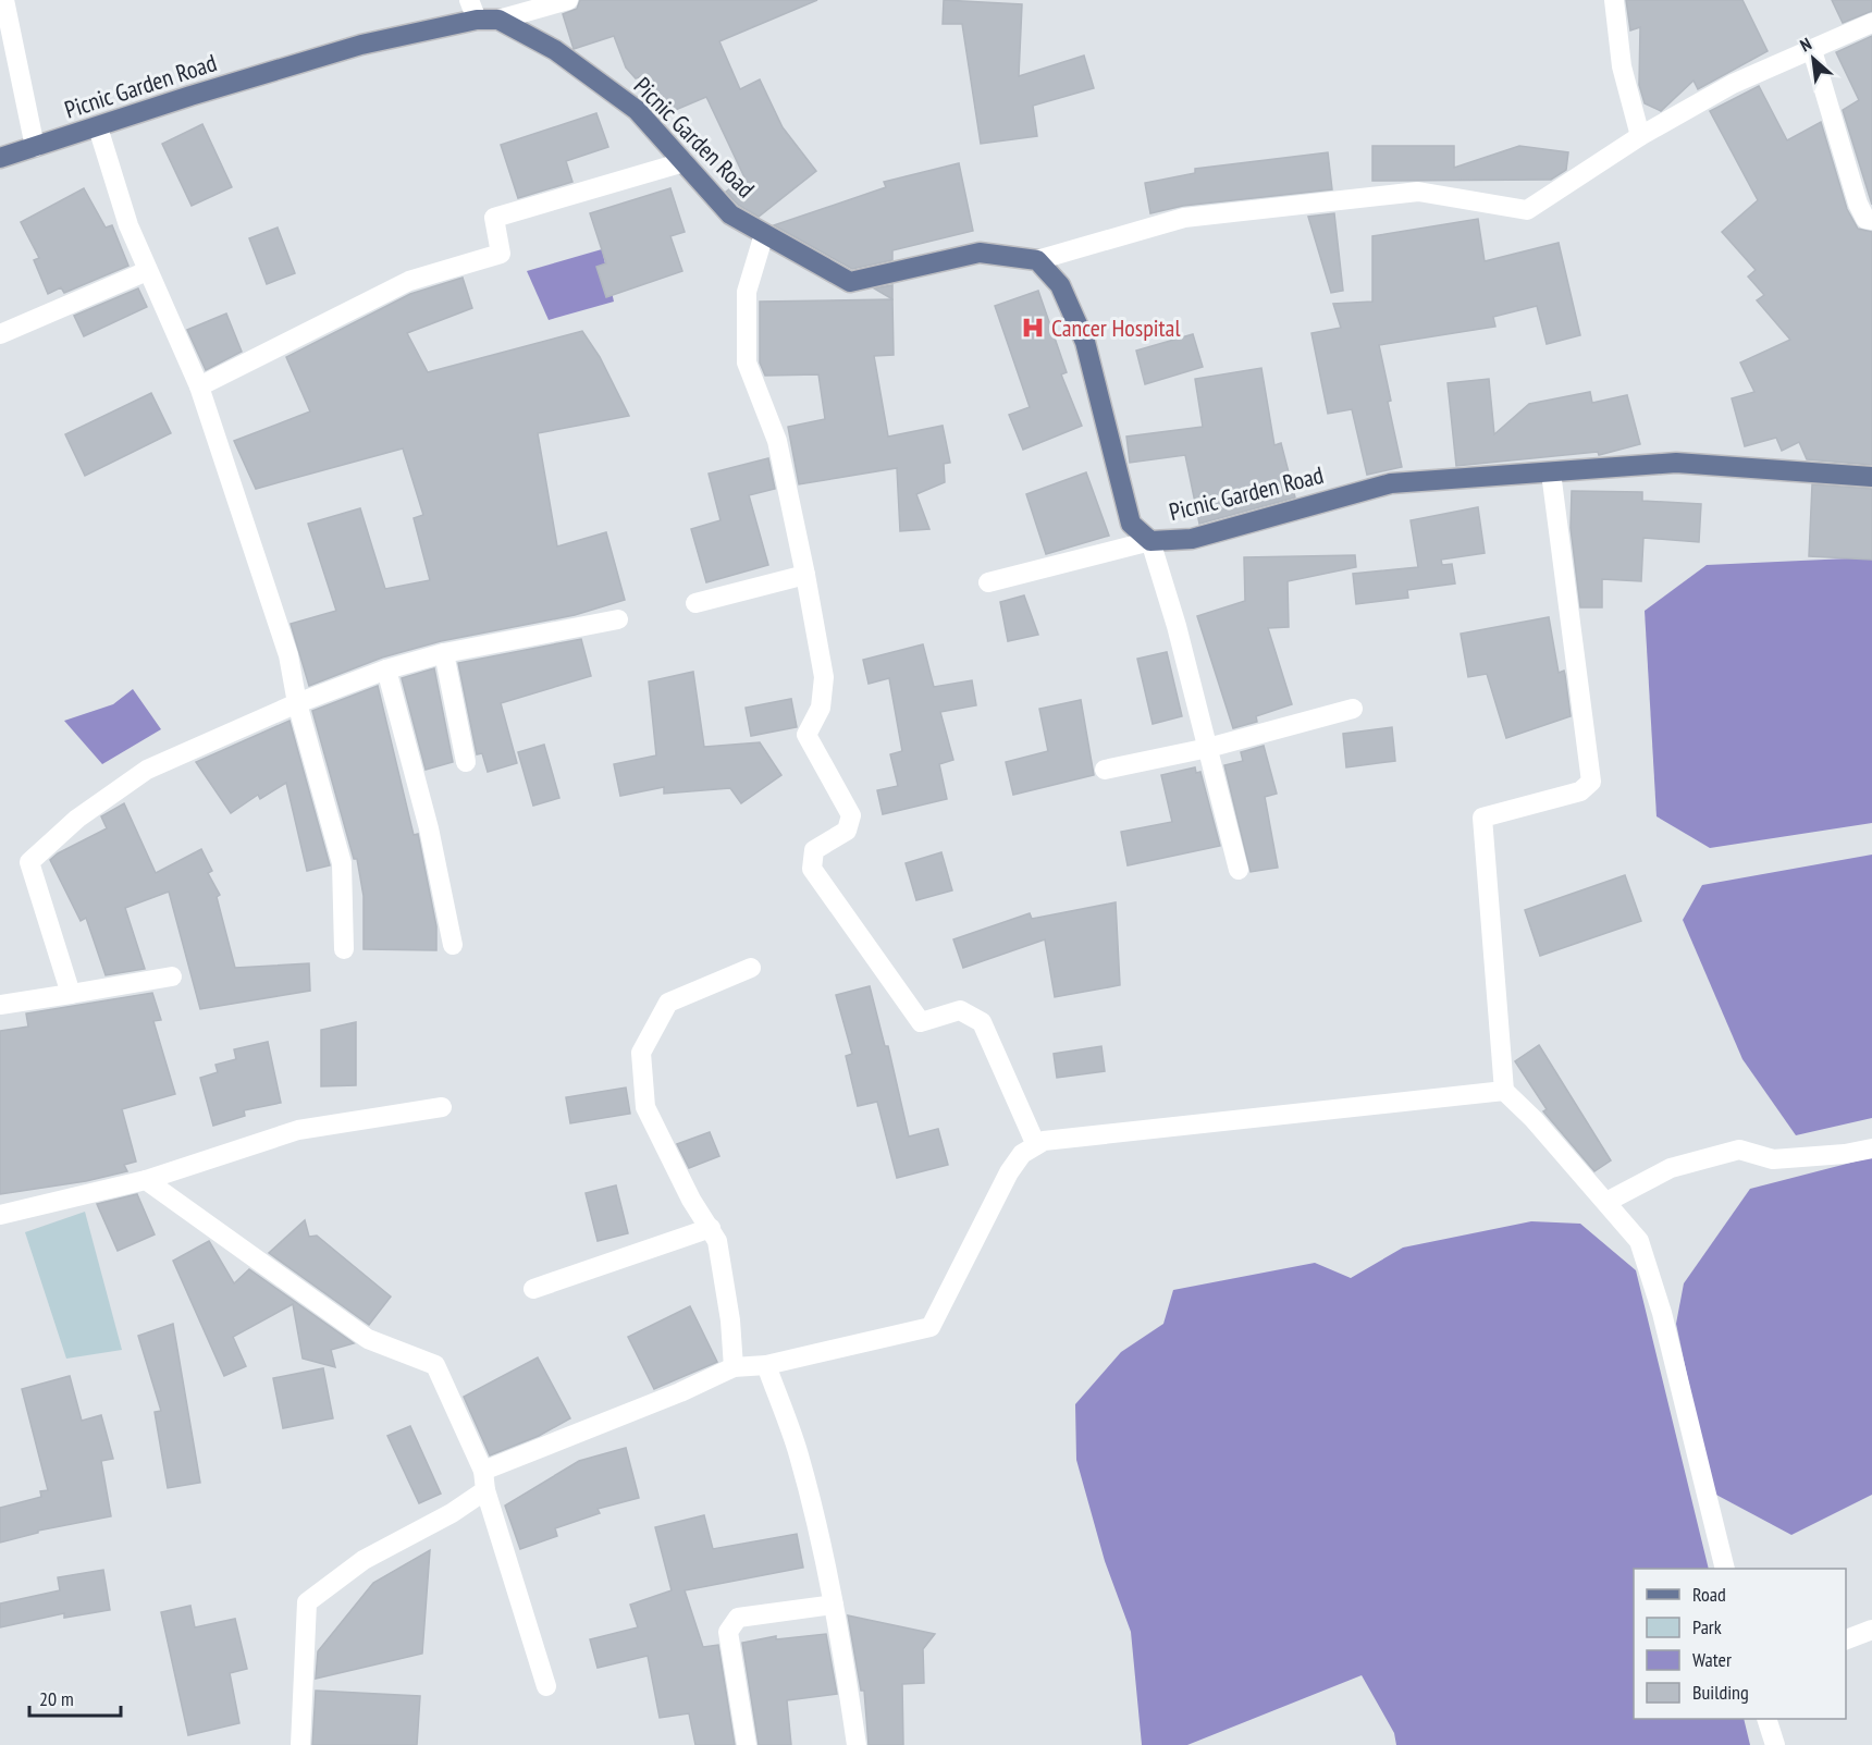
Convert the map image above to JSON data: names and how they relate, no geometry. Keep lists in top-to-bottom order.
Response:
{
  "streets": {
    "main road": ["Picnic Garden Road"]
  },
  "places": {
    "hospital": ["Cancer Hospital"]
  },
  "legend": [
    "Road",
    "Park",
    "Water",
    "Building"
  ],
  "scale_bar": "20 m",
  "north": "top left"
}
